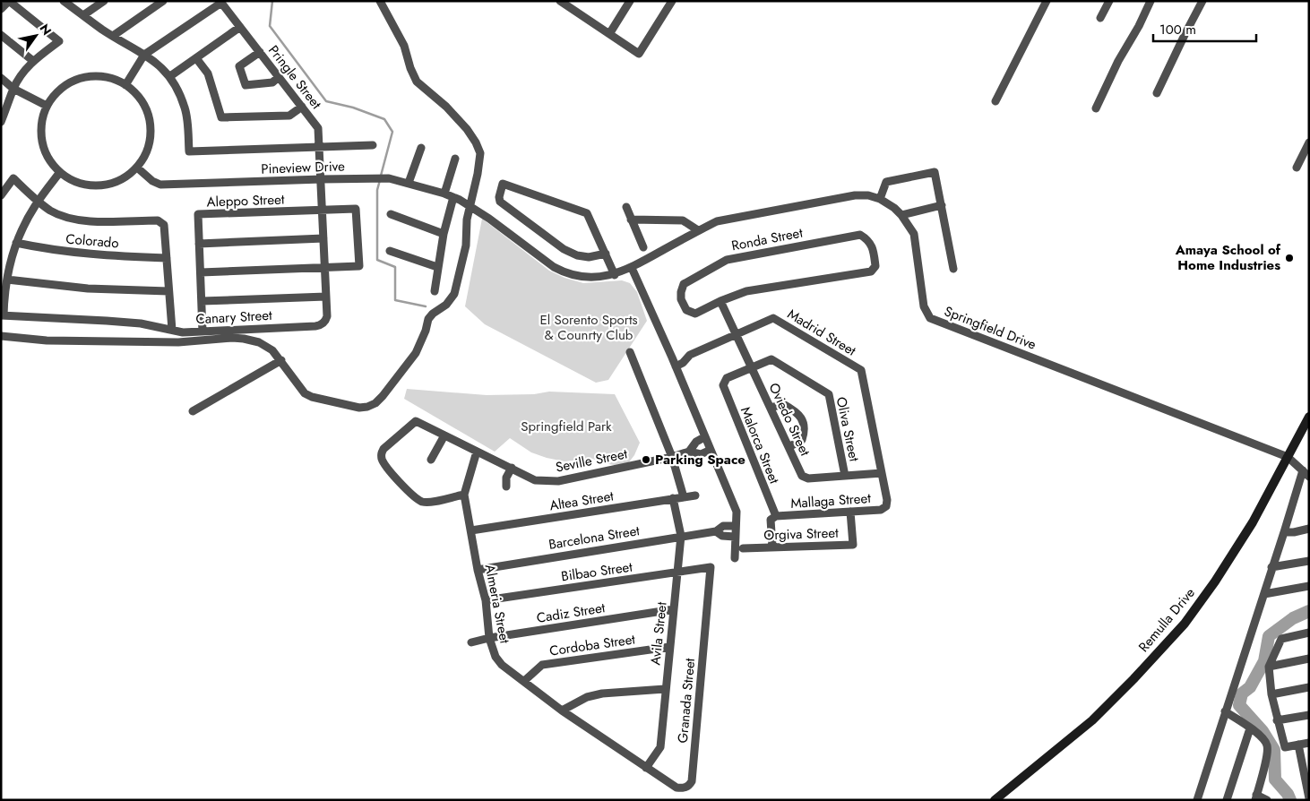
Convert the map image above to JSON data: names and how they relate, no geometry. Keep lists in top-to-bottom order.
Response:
{
  "streets": {
    "main road": ["Remulla Drive"],
    "street": [
      "Pringle Street",
      "Pineview Drive",
      "Aleppo Street",
      "Ronda Street",
      "Colorado",
      "Canary Street",
      "Springfield Drive",
      "Madrid Street",
      "Oviedo Street",
      "Oliva Street",
      "Malorca Street",
      "Seville Street",
      "Altea Street",
      "Mallaga Street",
      "Orgiva Street",
      "Barcelona Street",
      "Bilbao Street",
      "Almeria Street",
      "Cadiz Street",
      "Avila Street",
      "Cordoba Street",
      "Granada Street"
    ]
  },
  "crossings": [
    ["Pringle Street", "Pineview Drive"],
    ["Pringle Street", "Canary Street"],
    ["Pineview Drive", "Canary Street"],
    ["Pineview Drive", "Springfield Drive"],
    ["Aleppo Street", "Canary Street"],
    ["Ronda Street", "Oviedo Street"],
    ["Springfield Drive", "Remulla Drive"],
    ["Madrid Street", "Oviedo Street"],
    ["Madrid Street", "Mallaga Street"],
    ["Oviedo Street", "Oliva Street"],
    ["Oviedo Street", "Malorca Street"],
    ["Oliva Street", "Malorca Street"],
    ["Malorca Street", "Mallaga Street"],
    ["Seville Street", "Almeria Street"],
    ["Altea Street", "Almeria Street"],
    ["Altea Street", "Avila Street"],
    ["Mallaga Street", "Orgiva Street"],
    ["Barcelona Street", "Almeria Street"],
    ["Barcelona Street", "Avila Street"],
    ["Bilbao Street", "Almeria Street"],
    ["Bilbao Street", "Avila Street"],
    ["Bilbao Street", "Granada Street"],
    ["Almeria Street", "Cadiz Street"],
    ["Almeria Street", "Avila Street"],
    ["Almeria Street", "Cordoba Street"],
    ["Almeria Street", "Granada Street"],
    ["Cadiz Street", "Avila Street"],
    ["Avila Street", "Cordoba Street"],
    ["Avila Street", "Granada Street"]
  ],
  "parks": ["El Sorento Sports & Counrty Club", "Springfield Park"],
  "places": ["Amaya School of Home Industries", "Parking Space"],
  "scale_bar": "100 m",
  "north": "top right"
}
